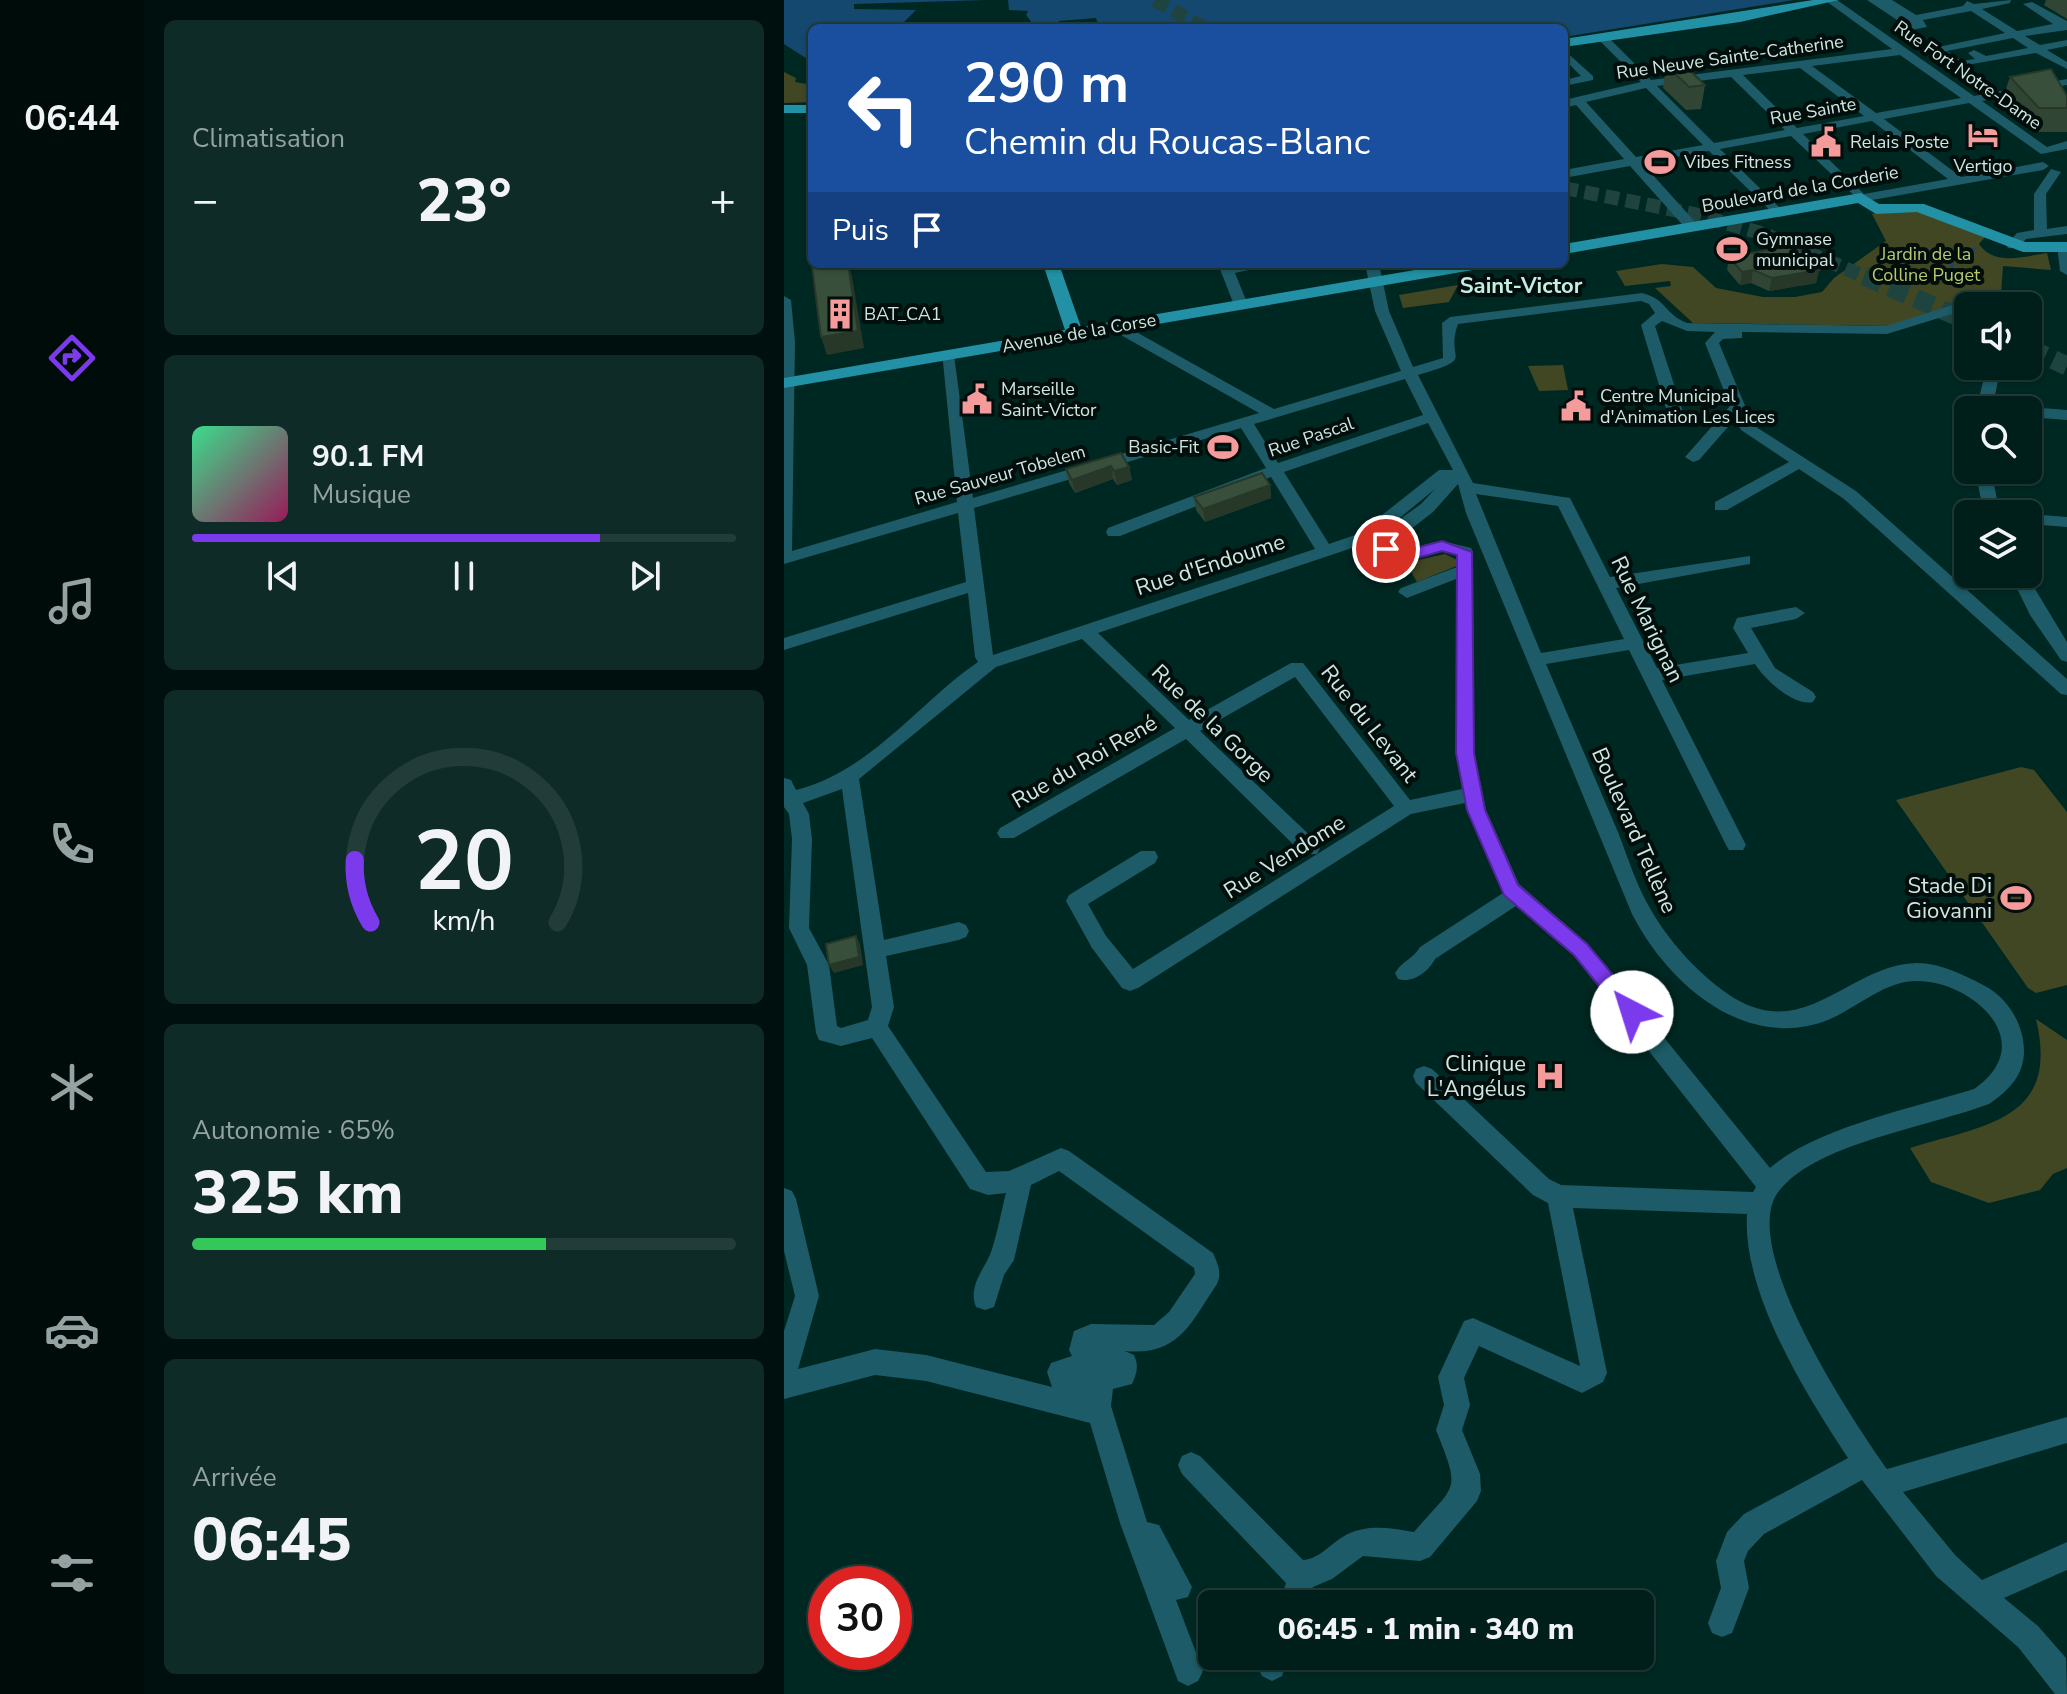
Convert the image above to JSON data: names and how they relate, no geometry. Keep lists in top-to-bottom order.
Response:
{
  "streets": {
    "main road": ["Boulevard de la Corderie", "Avenue de la Corse"],
    "street": [
      "Rue Neuve Sainte-Catherine",
      "Rue Fort Notre-Dame",
      "Rue Sainte",
      "Rue Pascal",
      "Rue Sauveur Tobelem",
      "Rue d'Endoume",
      "Rue Marignan",
      "Rue de la Gorge",
      "Rue du Levant",
      "Rue du Roi René",
      "Boulevard Tellène",
      "Rue Vendome"
    ]
  },
  "crossings": [
    ["Rue Neuve Sainte-Catherine", "Rue Fort Notre-Dame"],
    ["Rue Fort Notre-Dame", "Rue Sainte"],
    ["Rue d'Endoume", "Rue Marignan"],
    ["Rue d'Endoume", "Rue de la Gorge"],
    ["Rue d'Endoume", "Boulevard Tellène"],
    ["Rue Marignan", "Boulevard Tellène"],
    ["Rue de la Gorge", "Rue du Roi René"],
    ["Rue du Levant", "Rue du Roi René"],
    ["Rue du Levant", "Rue Vendome"]
  ],
  "districts": ["Saint-Victor"],
  "parks": ["Jardin de la Colline Puget"],
  "places": {
    "hotel": ["Vertigo"],
    "public building": ["Relais Poste", "Marseille Saint-Victor", "Centre Municipal d'Animation Les Lices"],
    "sports": [
      "Vibes Fitness",
      "Gymnase municipal",
      "Basic-Fit",
      "Stade Di Giovanni"
    ],
    "building": ["BAT_CA1"],
    "hospital": ["Clinique L'Angélus"]
  },
  "page": {
    "tabs": "06:44",
    "tile": [
      "Climatisation",
      ["Autonomie · 65%", "325 km"],
      ["Arrivée", "06:45"]
    ],
    "turn": ["290 m", "Chemin du Roucas-Blanc"],
    "heat": ["−", "23°", "+"],
    "then": "Puis",
    "song": ["90.1 FM", "Musique"],
    "limit": "30",
    "trip": "06:45 · 1 min · 340 m",
    "gauge": ["20", "km/h"]
  }
}
